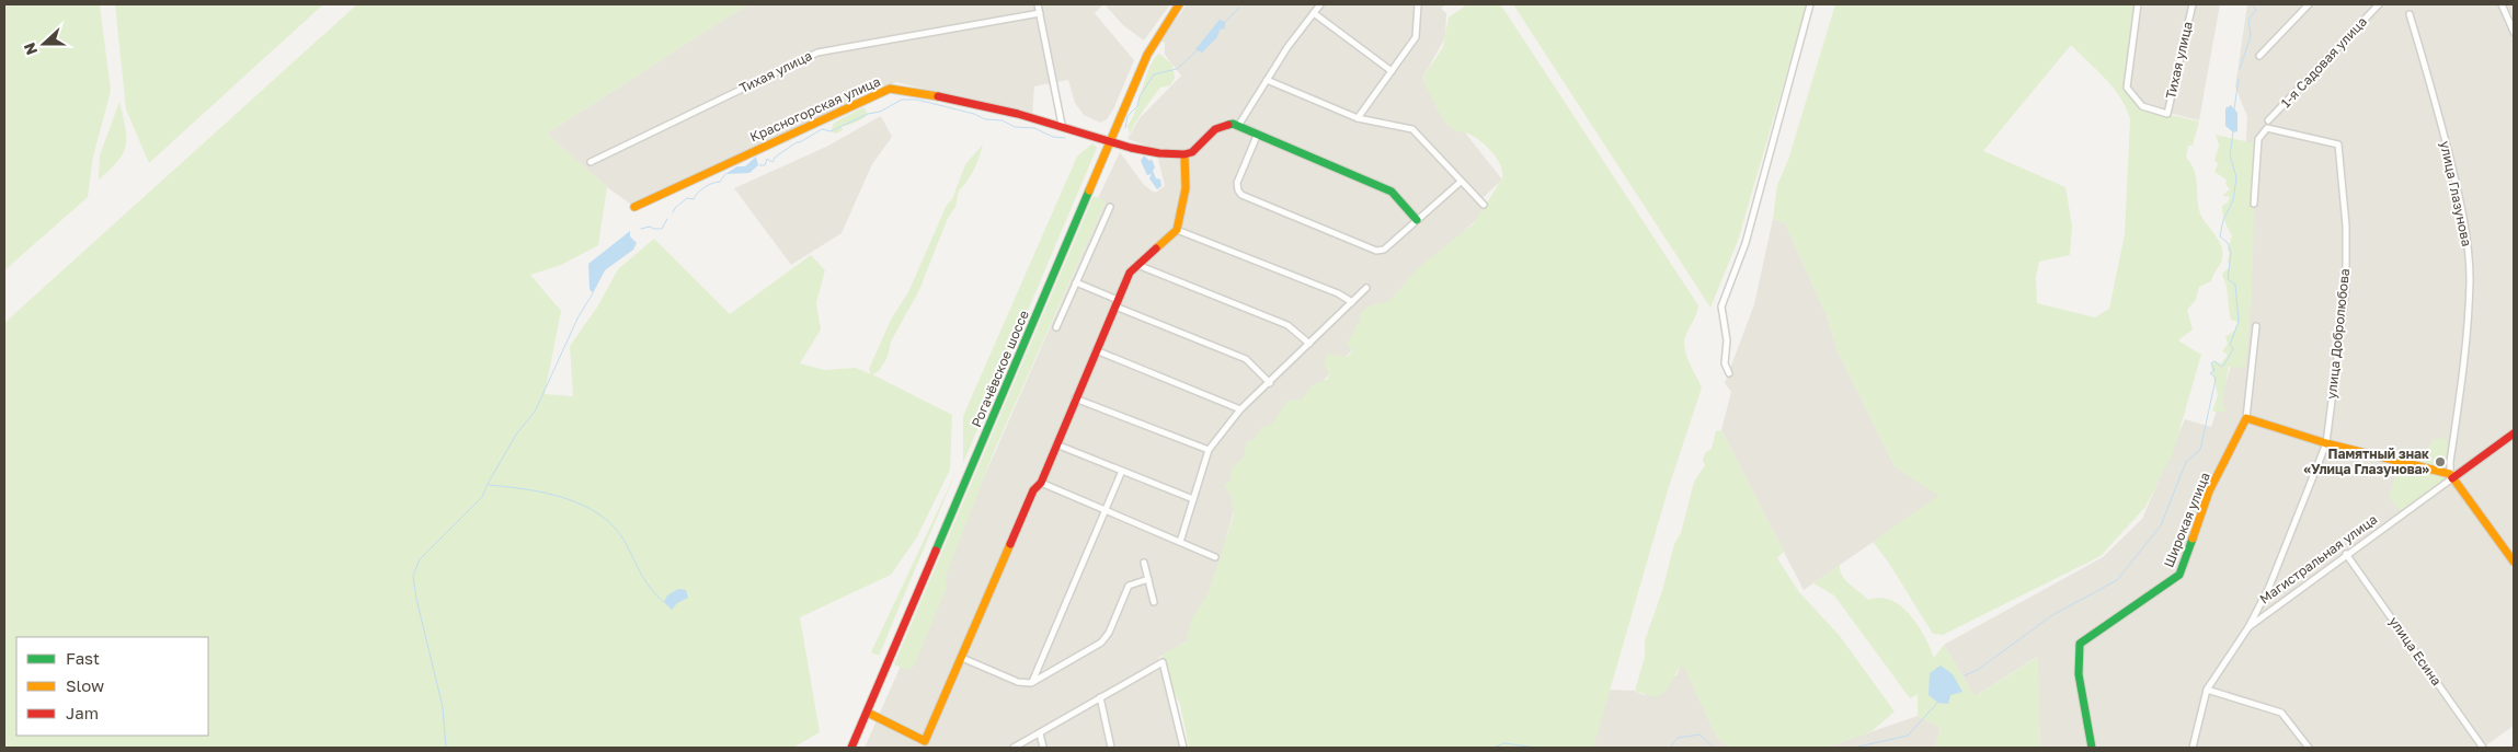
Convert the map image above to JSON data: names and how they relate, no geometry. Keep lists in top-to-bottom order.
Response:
{
  "streets": {
    "street": [
      "Тихая улица",
      "1-я Садовая улица",
      "Красногорская улица",
      "улица Глазунова",
      "улица Добролюбова",
      "Рогачёвское шоссе",
      "Широкая улица",
      "Магистральная улица",
      "улица Есина"
    ]
  },
  "crossings": [
    ["Красногорская улица", "Рогачёвское шоссе"],
    ["улица Глазунова", "Магистральная улица"],
    ["улица Добролюбова", "Магистральная улица"],
    ["Магистральная улица", "улица Есина"]
  ],
  "places": ["Памятный знак «Улица Глазунова»"],
  "legend": ["Fast", "Slow", "Jam"],
  "north": "left"
}
